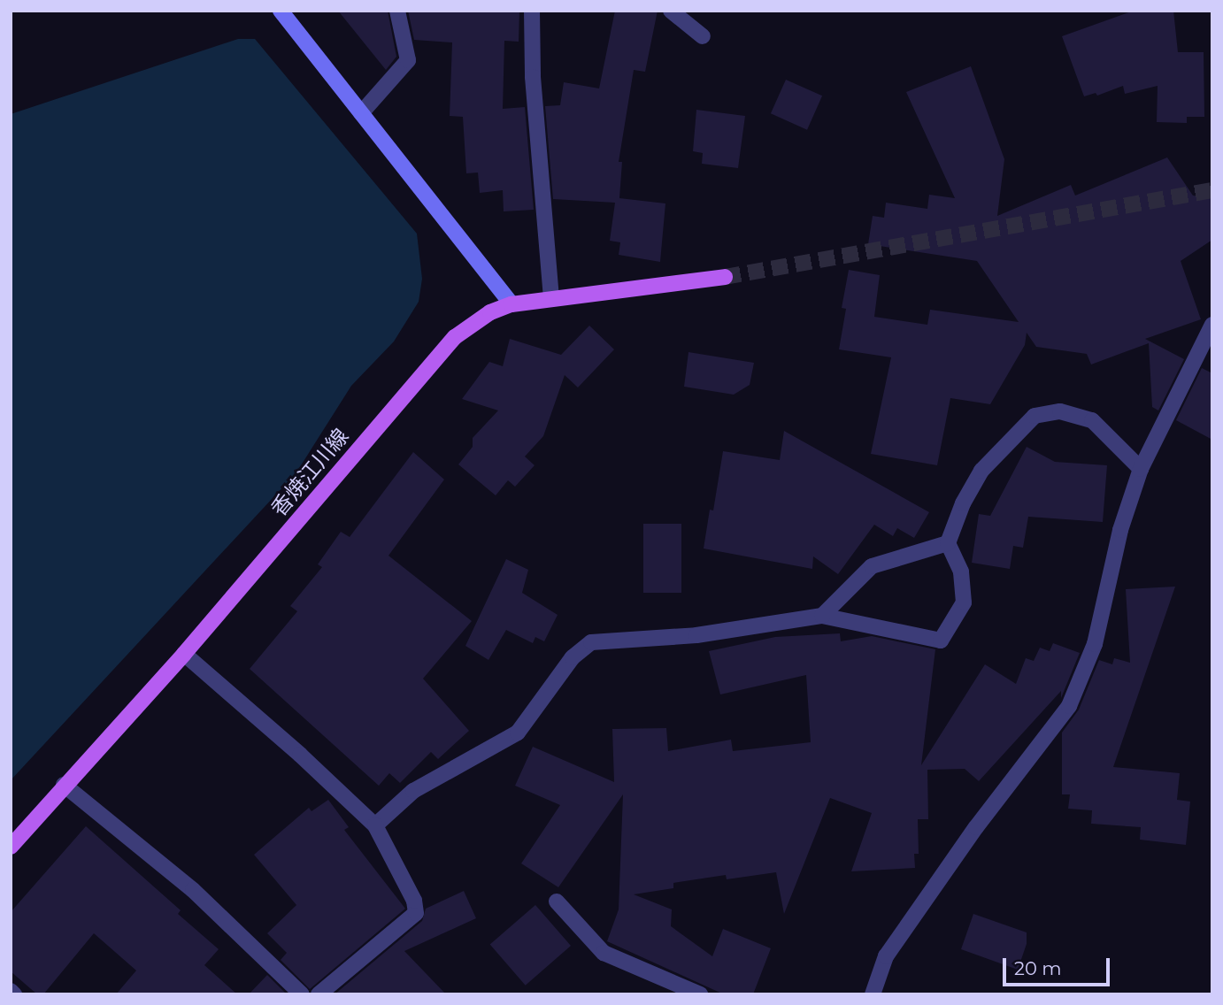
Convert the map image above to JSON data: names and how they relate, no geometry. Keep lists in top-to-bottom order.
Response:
{
  "streets": {
    "main road": ["香焼江川線"]
  },
  "scale_bar": "20 m"
}
